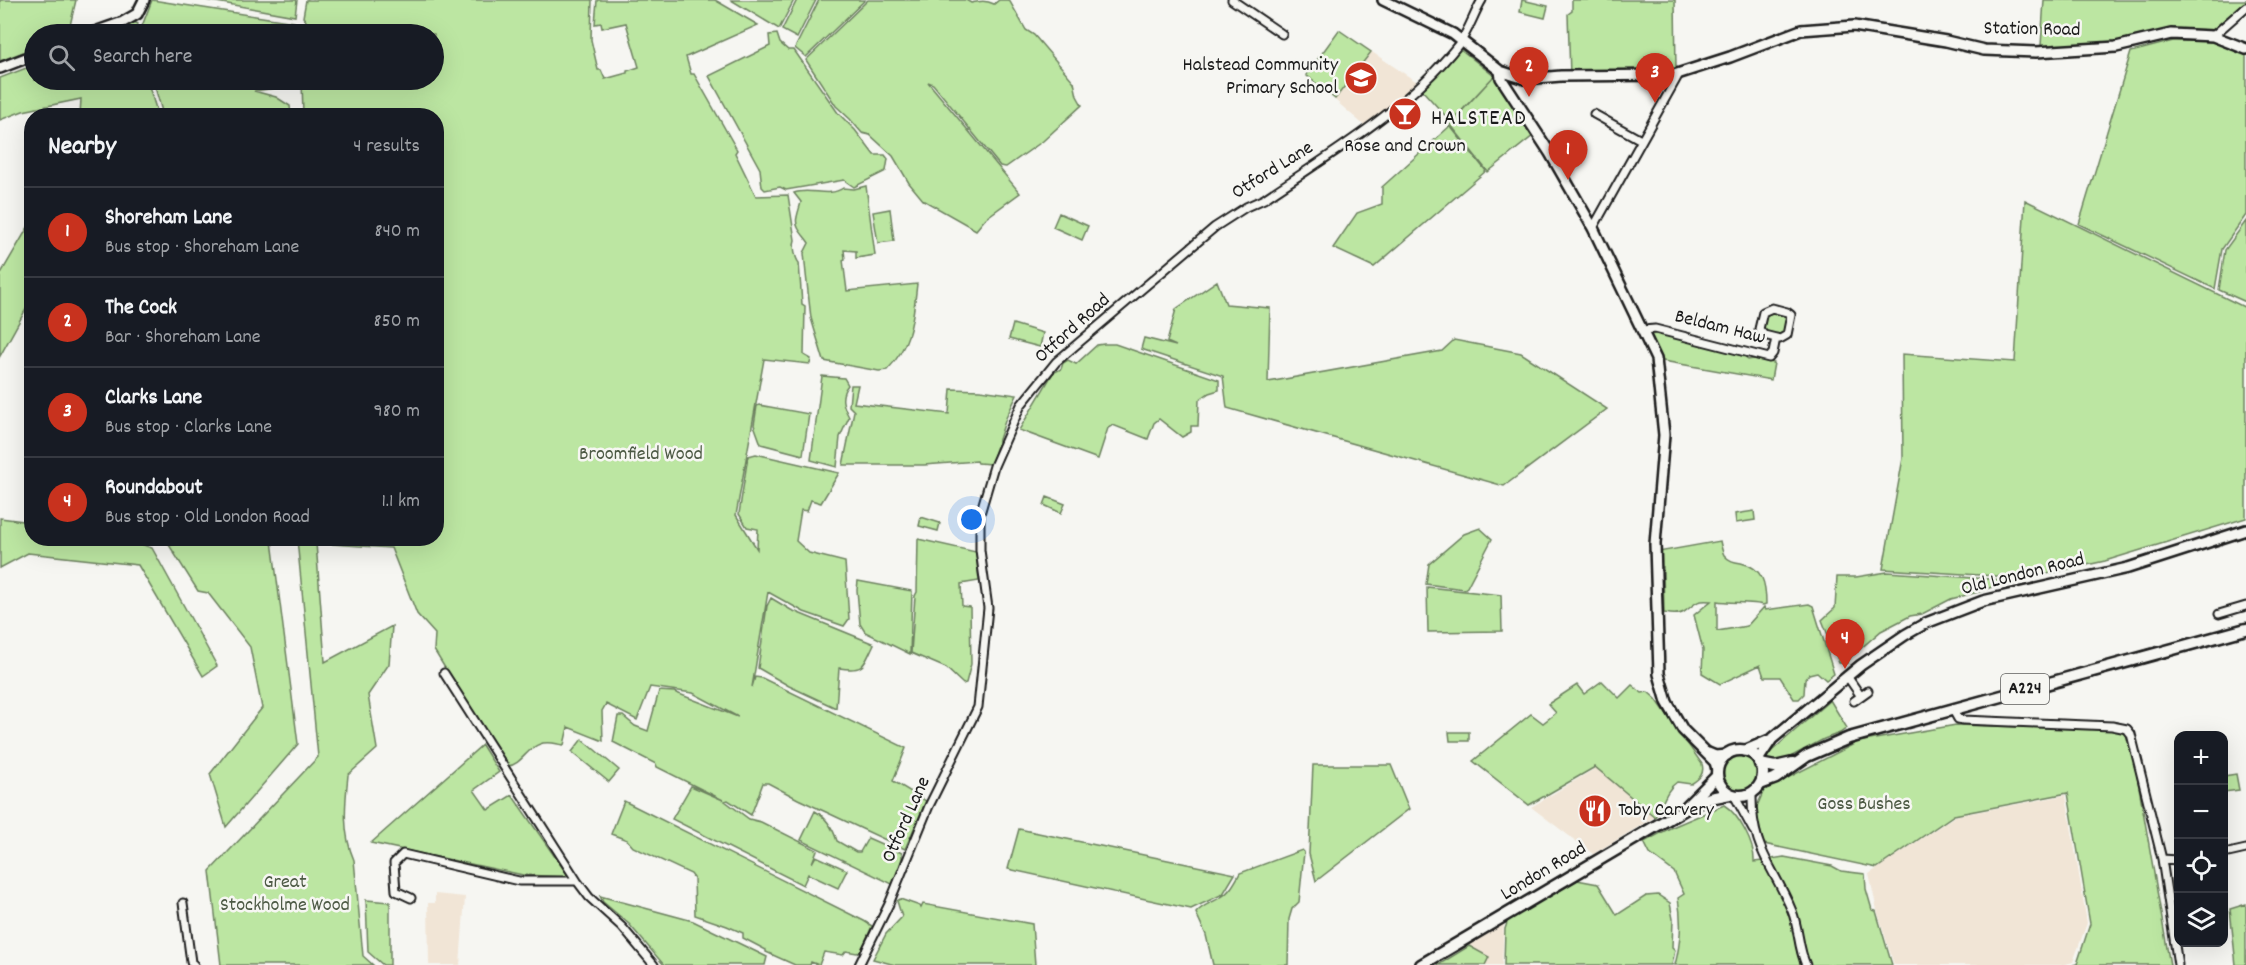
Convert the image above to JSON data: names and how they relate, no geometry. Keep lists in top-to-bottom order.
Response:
{
  "streets": {
    "main road": ["A224", "London Road"],
    "street": [
      "Station Road",
      "Otford Lane",
      "Beldam Haw",
      "Otford Road",
      "Old London Road"
    ]
  },
  "crossings": [
    ["Otford Lane", "Otford Road"],
    ["Old London Road", "A224"],
    ["Old London Road", "London Road"],
    ["A224", "London Road"]
  ],
  "districts": ["HALSTEAD"],
  "parks": ["Broomfield Wood", "Goss Bushes", "Great Stockholme Wood"],
  "places": {
    "school or university": ["Halstead Community Primary School"],
    "bar": ["Rose and Crown"],
    "restaurant": ["Toby Carvery"]
  },
  "page": {
    "search": "Search here",
    "pins": [
      "2",
      "3",
      "1",
      "4"
    ],
    "heading": ["Nearby", "4 results"],
    "list": [
      {
        "mark": "1",
        "name": "Shoreham Lane",
        "note": "Bus stop · Shoreham Lane",
        "value": "840 m"
      },
      {
        "mark": "2",
        "name": "The Cock",
        "note": "Bar · Shoreham Lane",
        "value": "850 m"
      },
      {
        "mark": "3",
        "name": "Clarks Lane",
        "note": "Bus stop · Clarks Lane",
        "value": "980 m"
      },
      {
        "mark": "4",
        "name": "Roundabout",
        "note": "Bus stop · Old London Road",
        "value": "1.1 km"
      }
    ],
    "map_buttons": ["+", "−"]
  }
}
